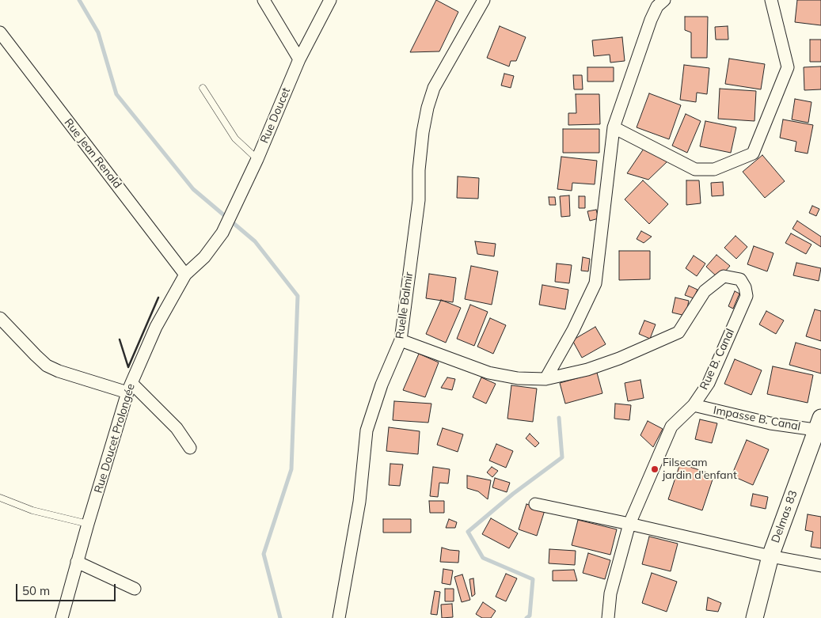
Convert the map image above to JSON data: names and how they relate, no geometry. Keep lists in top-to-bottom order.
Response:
{
  "streets": {
    "street": [
      "Rue Doucet",
      "Rue Jean Renald",
      "Ruelle Balmir",
      "Rue B. Canal",
      "Impasse B. Canal",
      "Rue Doucet Prolongée",
      "Delmas 83"
    ]
  },
  "crossings": [
    ["Rue Doucet", "Rue Doucet Prolongée"],
    ["Rue Jean Renald", "Rue Doucet Prolongée"],
    ["Rue B. Canal", "Impasse B. Canal"],
    ["Impasse B. Canal", "Delmas 83"]
  ],
  "places": ["Filsecam jardin d'enfant"],
  "scale_bar": "50 m"
}
